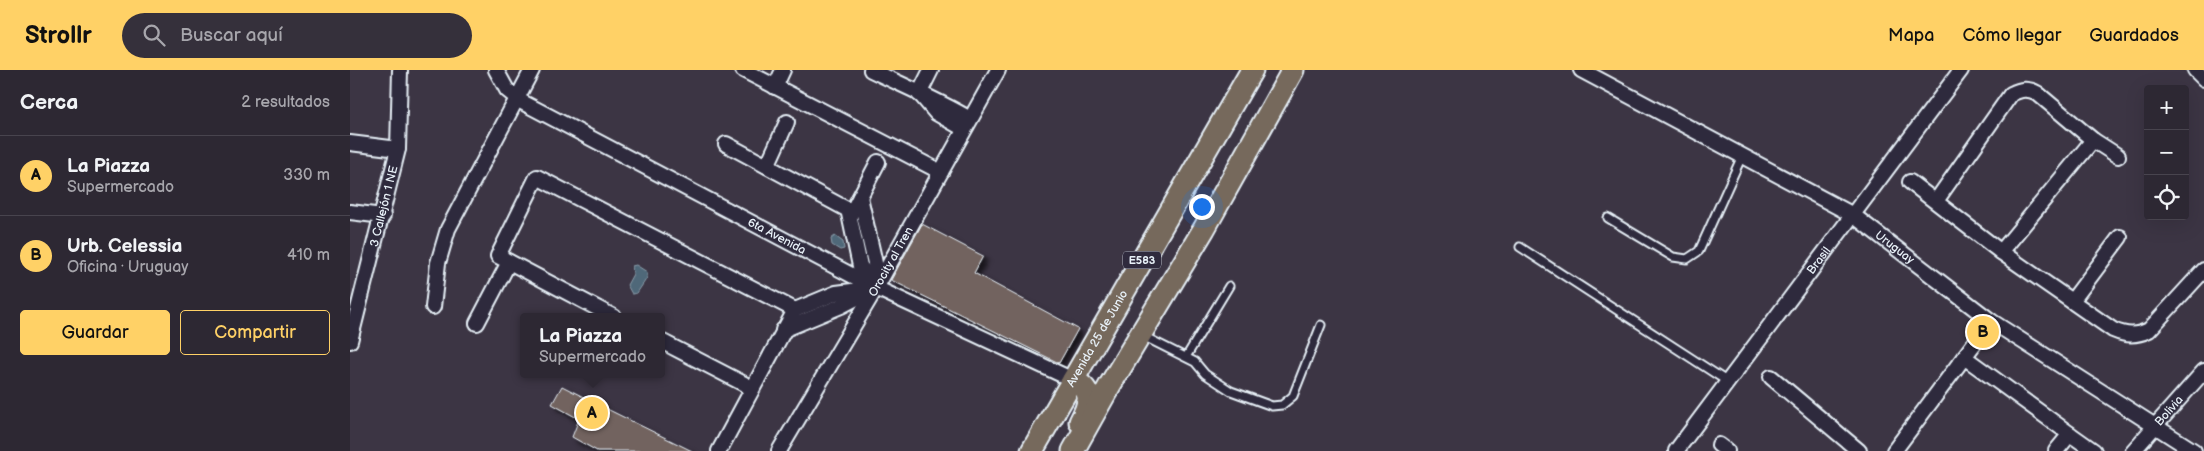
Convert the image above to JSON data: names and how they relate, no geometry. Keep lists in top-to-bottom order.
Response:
{
  "streets": {
    "main road": ["E583", "Avenida 25 de Junio"],
    "street": [
      "3 Callejón 1 NE",
      "6ta Avenida",
      "Uruguay",
      "Brasil",
      "Orocity al Tren",
      "Bolivia"
    ]
  },
  "crossings": [
    ["6ta Avenida", "Orocity al Tren"],
    ["6ta Avenida", "Avenida 25 de Junio"],
    ["Uruguay", "Brasil"],
    ["Uruguay", "Bolivia"]
  ],
  "page": {
    "header": "Strollr",
    "search": "Buscar aquí",
    "nav": ["Mapa", "Cómo llegar", "Guardados"],
    "heading": ["Cerca", "2 resultados"],
    "map_buttons": ["+", "−"],
    "list": [
      {
        "mark": "A",
        "name": "La Piazza",
        "note": "Supermercado",
        "value": "330 m"
      },
      {
        "mark": "B",
        "name": "Urb. Celessia",
        "note": "Oficina · Uruguay",
        "value": "410 m"
      }
    ],
    "buttons": ["Guardar", "Compartir"],
    "popup": ["La Piazza", "Supermercado"],
    "pins": ["B", "A"]
  }
}
